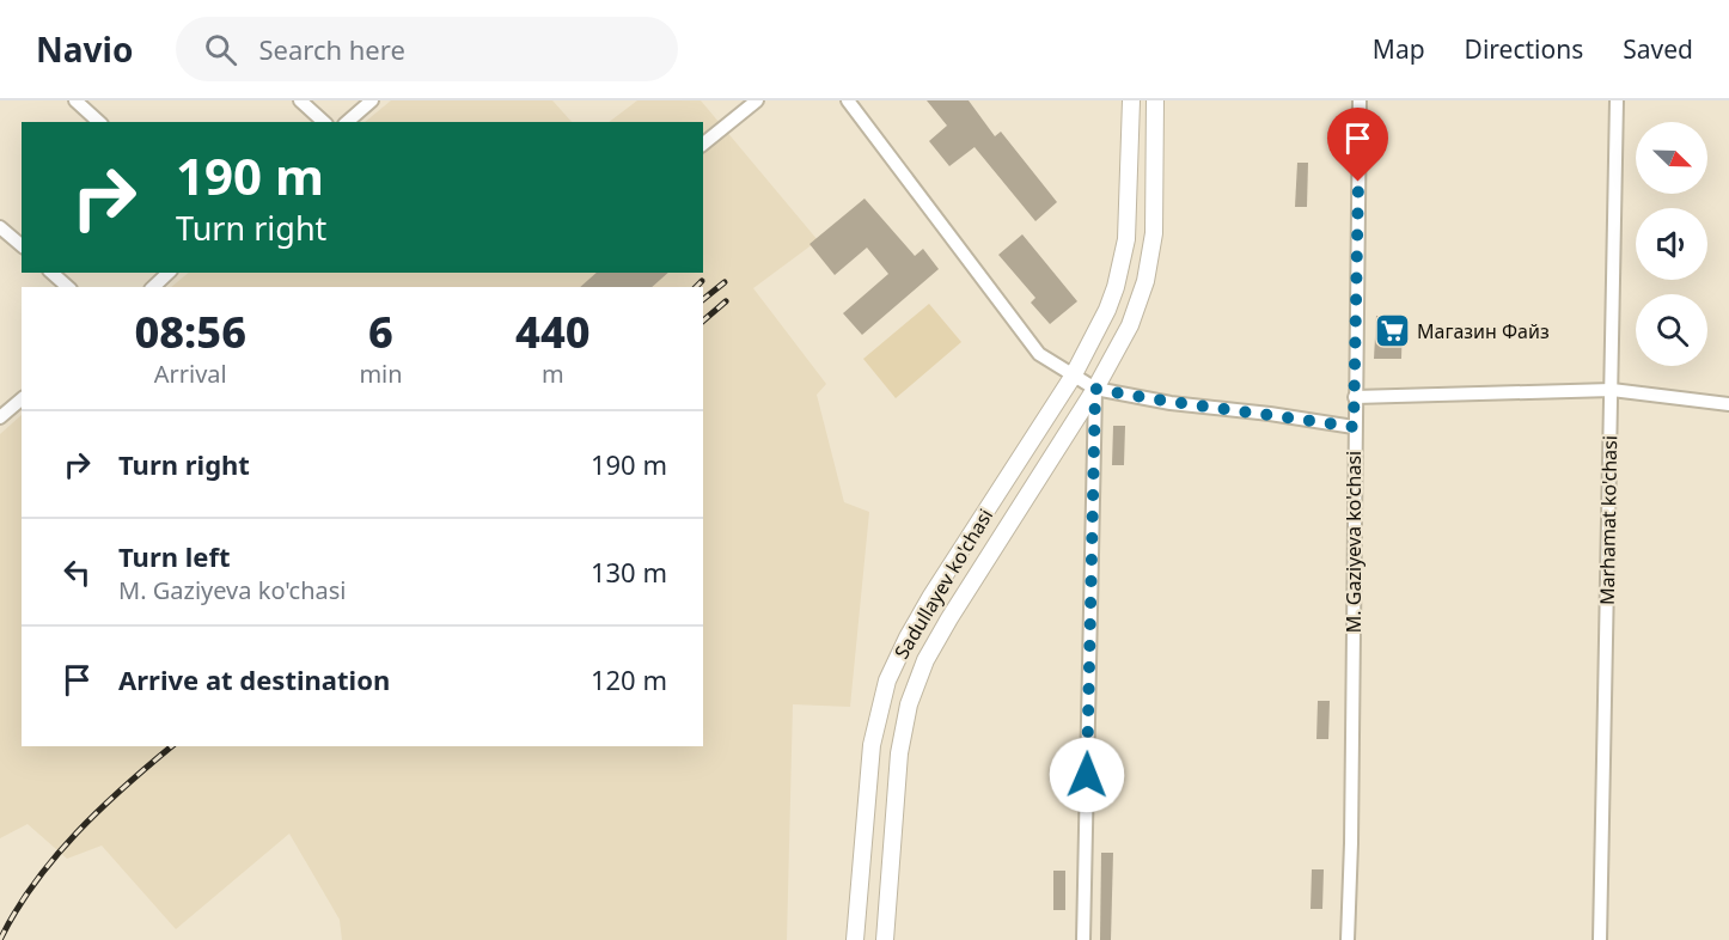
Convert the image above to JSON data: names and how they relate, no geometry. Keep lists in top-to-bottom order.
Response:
{
  "streets": {
    "main road": ["Sadullayev ko'chasi"],
    "street": ["Marhamat ko'chasi", "M. Gaziyeva ko'chasi"]
  },
  "places": {
    "supermarket": ["Магазин Файз"]
  },
  "north": "bottom right",
  "page": {
    "header": "Navio",
    "search": "Search here",
    "nav": ["Map", "Directions", "Saved"],
    "turn": ["190 m", "Turn right"],
    "eta": [
      "08:56",
      "Arrival",
      "6",
      "min",
      "440",
      "m"
    ],
    "list": [
      {
        "name": "Turn right",
        "value": "190 m"
      },
      {
        "name": "Turn left",
        "note": "M. Gaziyeva ko'chasi",
        "value": "130 m"
      },
      {
        "name": "Arrive at destination",
        "value": "120 m"
      }
    ]
  }
}
